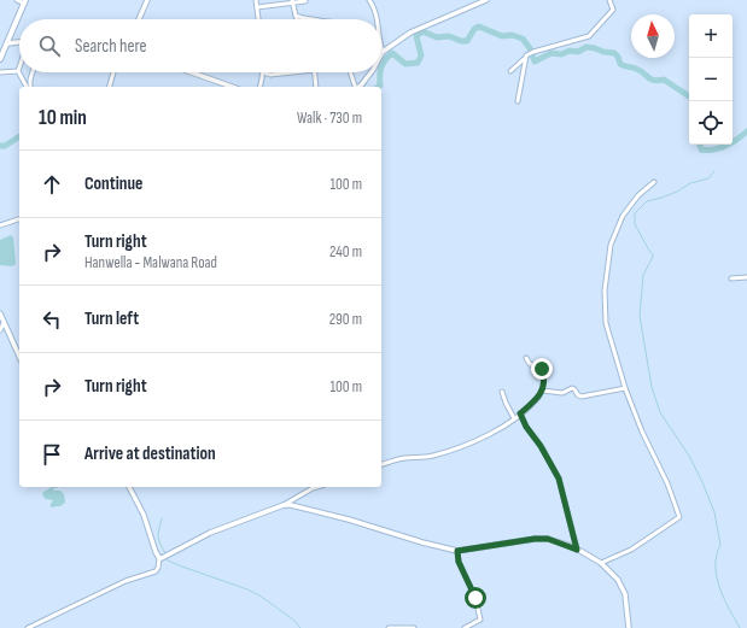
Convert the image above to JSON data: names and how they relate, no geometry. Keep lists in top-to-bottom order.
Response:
{
  "north": "top",
  "page": {
    "map_buttons": ["+", "−"],
    "search": "Search here",
    "heading": ["10 min", "Walk · 730 m"],
    "list": [
      ["Continue", "100 m"],
      ["Turn right", "Hanwella - Malwana Road", "240 m"],
      ["Turn left", "290 m"],
      ["Turn right", "100 m"],
      "Arrive at destination"
    ]
  }
}
